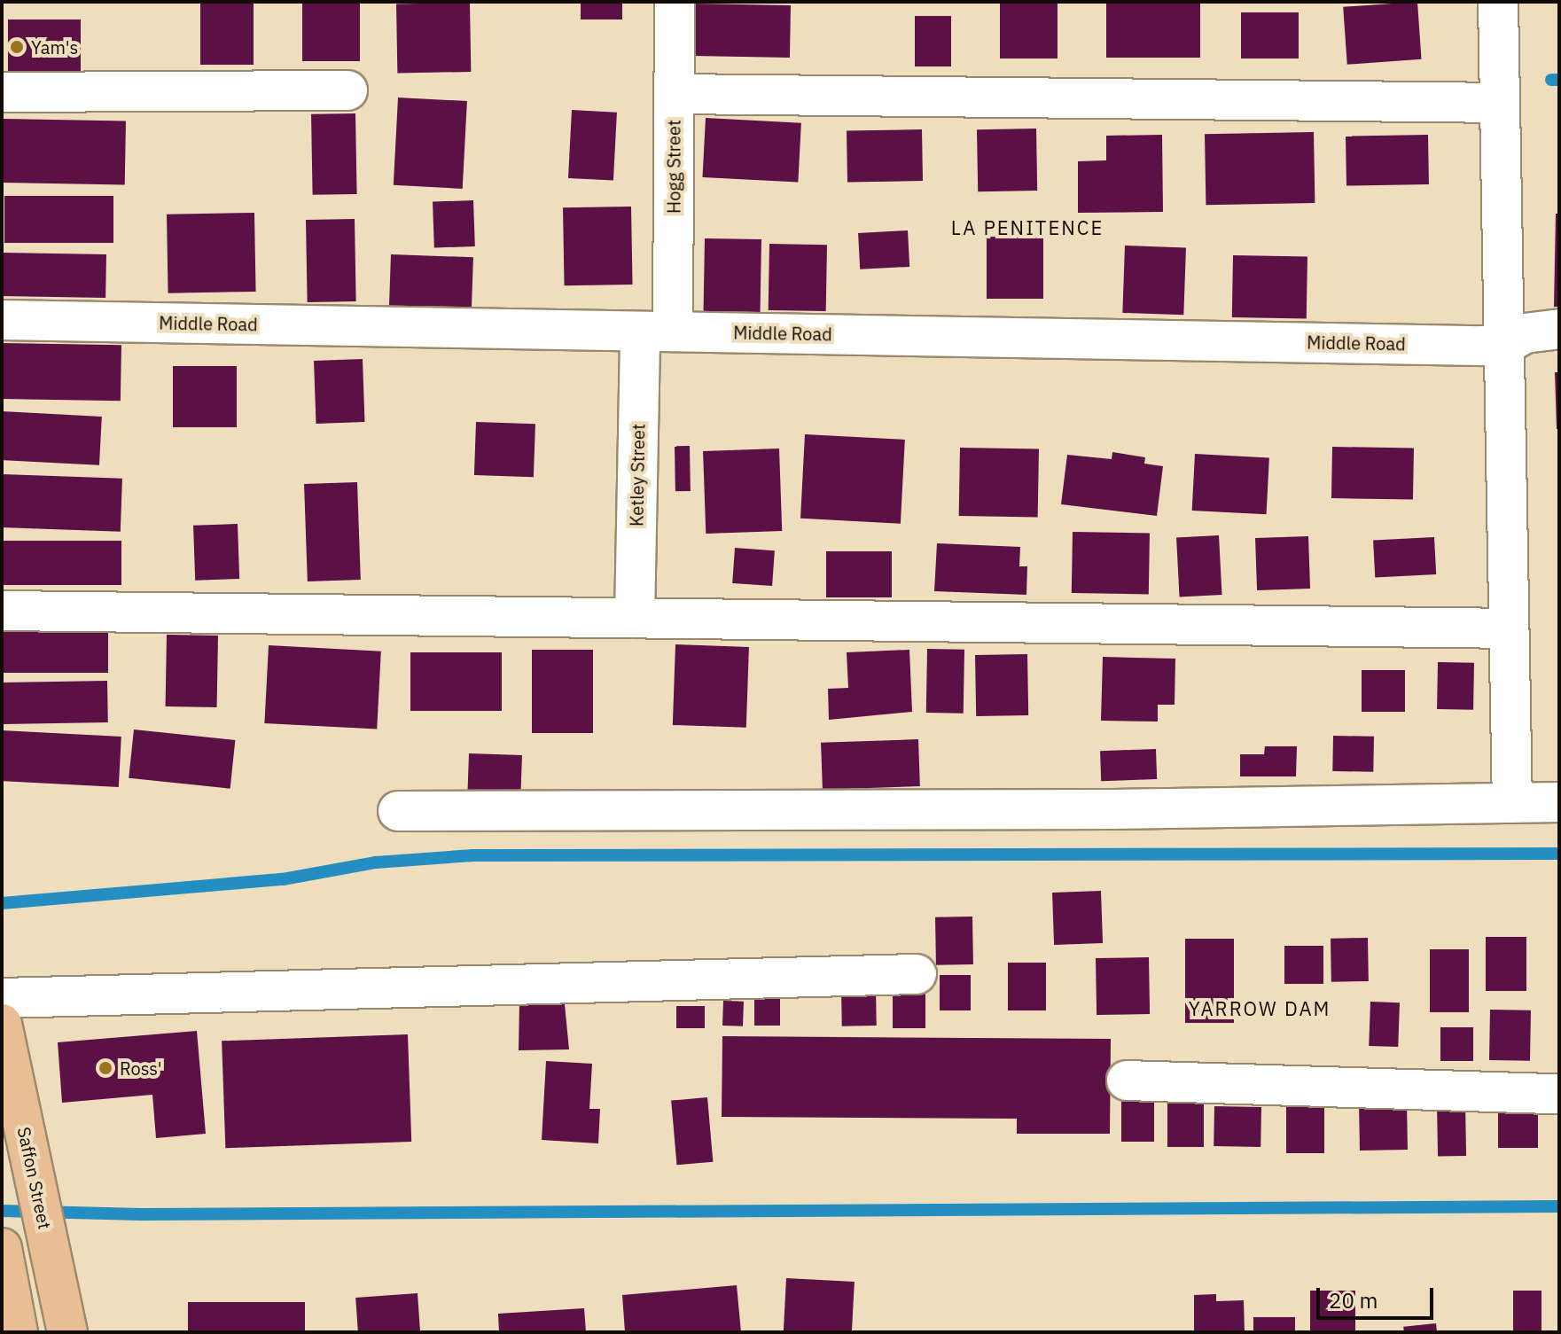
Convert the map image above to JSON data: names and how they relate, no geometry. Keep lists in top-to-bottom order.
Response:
{
  "streets": {
    "main road": ["Saffon Street"],
    "street": ["Hogg Street", "Middle Road", "Ketley Street"]
  },
  "crossings": [
    ["Hogg Street", "Middle Road"],
    ["Hogg Street", "Ketley Street"],
    ["Middle Road", "Ketley Street"]
  ],
  "districts": ["LA PENITENCE", "YARROW DAM"],
  "places": ["Yam's", "Ross'"],
  "scale_bar": "20 m"
}
